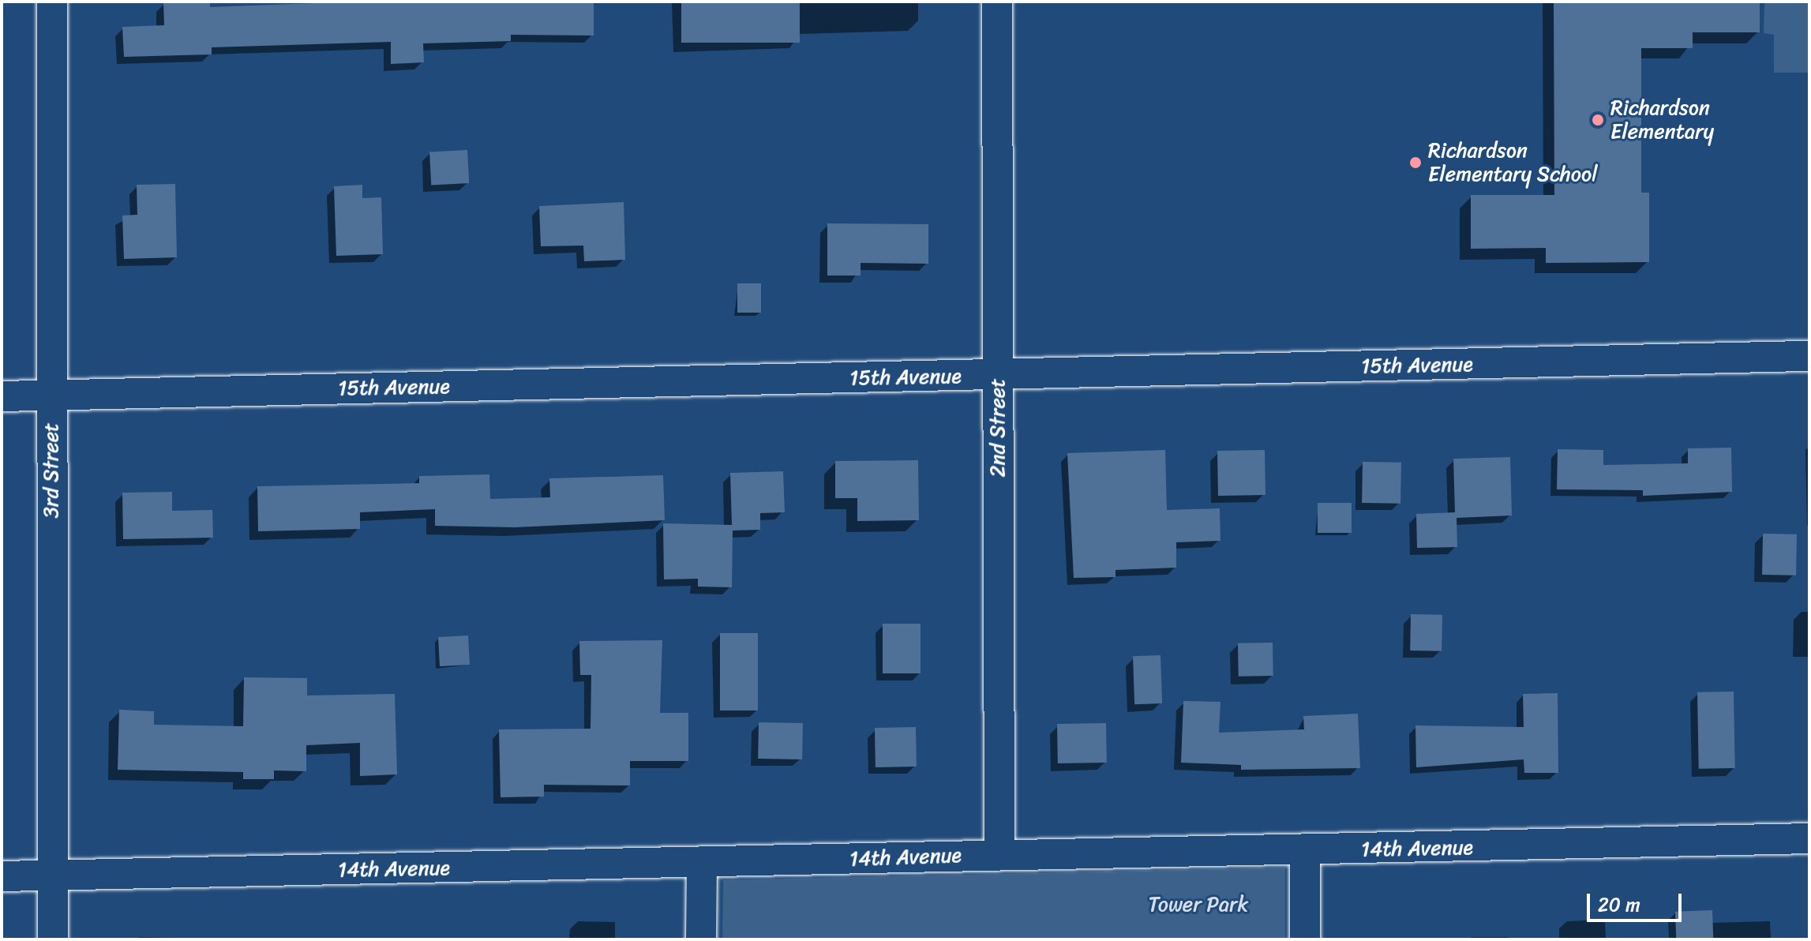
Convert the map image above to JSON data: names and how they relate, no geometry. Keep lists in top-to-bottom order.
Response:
{
  "streets": {
    "street": [
      "15th Avenue",
      "2nd Street",
      "3rd Street",
      "14th Avenue"
    ]
  },
  "crossings": [
    ["15th Avenue", "2nd Street"],
    ["15th Avenue", "3rd Street"],
    ["2nd Street", "14th Avenue"],
    ["3rd Street", "14th Avenue"]
  ],
  "parks": ["Tower Park"],
  "places": ["Richardson Elementary", "Richardson Elementary School"],
  "scale_bar": "20 m"
}
